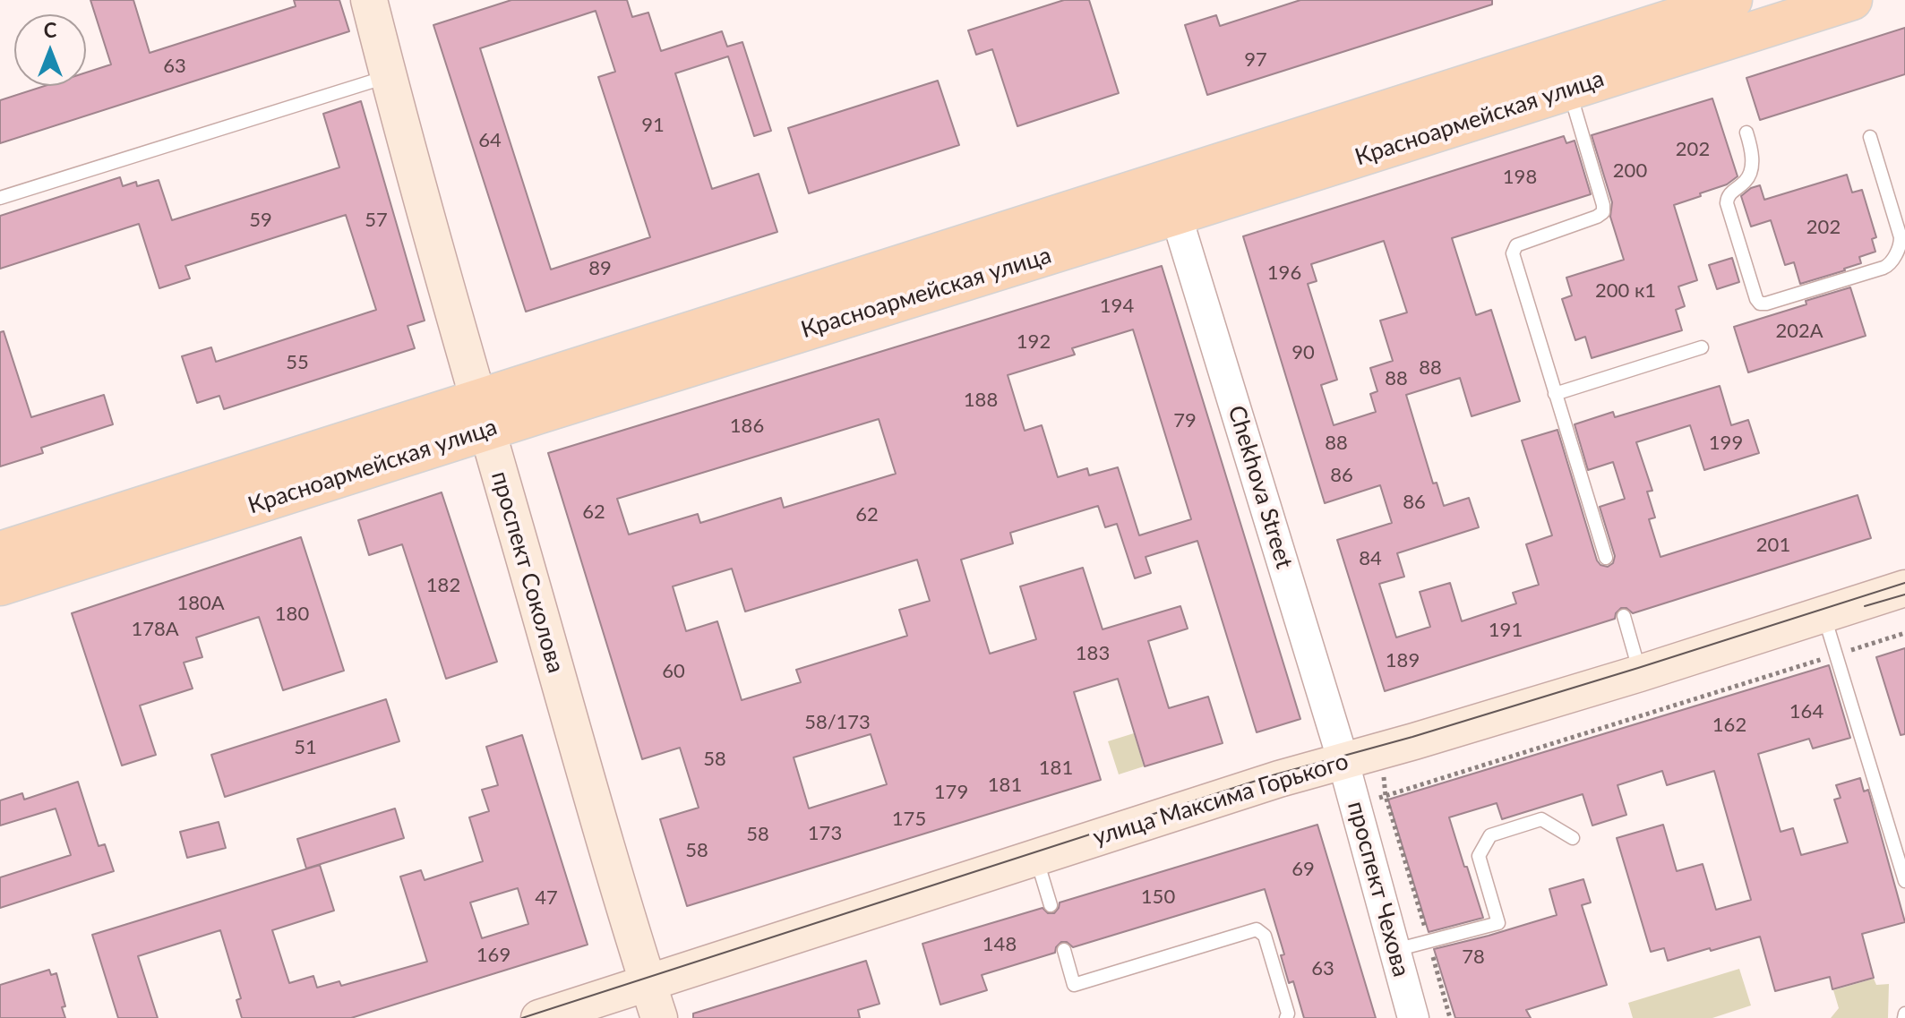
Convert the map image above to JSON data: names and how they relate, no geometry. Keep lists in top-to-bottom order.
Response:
{
  "streets": {
    "main road": ["Красноармейская улица", "проспект Соколова", "улица Максима Горького"],
    "street": ["Chekhova Street", "проспект Чехова"]
  },
  "crossings": [
    ["Красноармейская улица", "Chekhova Street"],
    ["Красноармейская улица", "проспект Соколова"],
    ["Chekhova Street", "улица Максима Горького"],
    ["Chekhova Street", "проспект Чехова"],
    ["проспект Соколова", "улица Максима Горького"],
    ["улица Максима Горького", "проспект Чехова"]
  ],
  "house_numbers": [
    "97",
    "63",
    "91",
    "64",
    "202",
    "200",
    "198",
    "59",
    "57",
    "202",
    "89",
    "196",
    "200 к1",
    "194",
    "202А",
    "192",
    "90",
    "55",
    "88",
    "88",
    "188",
    "79",
    "186",
    "88",
    "199",
    "86",
    "86",
    "62",
    "62",
    "201",
    "84",
    "182",
    "180А",
    "180",
    "178А",
    "191",
    "183",
    "189",
    "60",
    "164",
    "58/173",
    "162",
    "51",
    "58",
    "181",
    "181",
    "179",
    "175",
    "173",
    "58",
    "58",
    "69",
    "150",
    "47",
    "148",
    "169",
    "78",
    "63"
  ],
  "north": "top"
}
